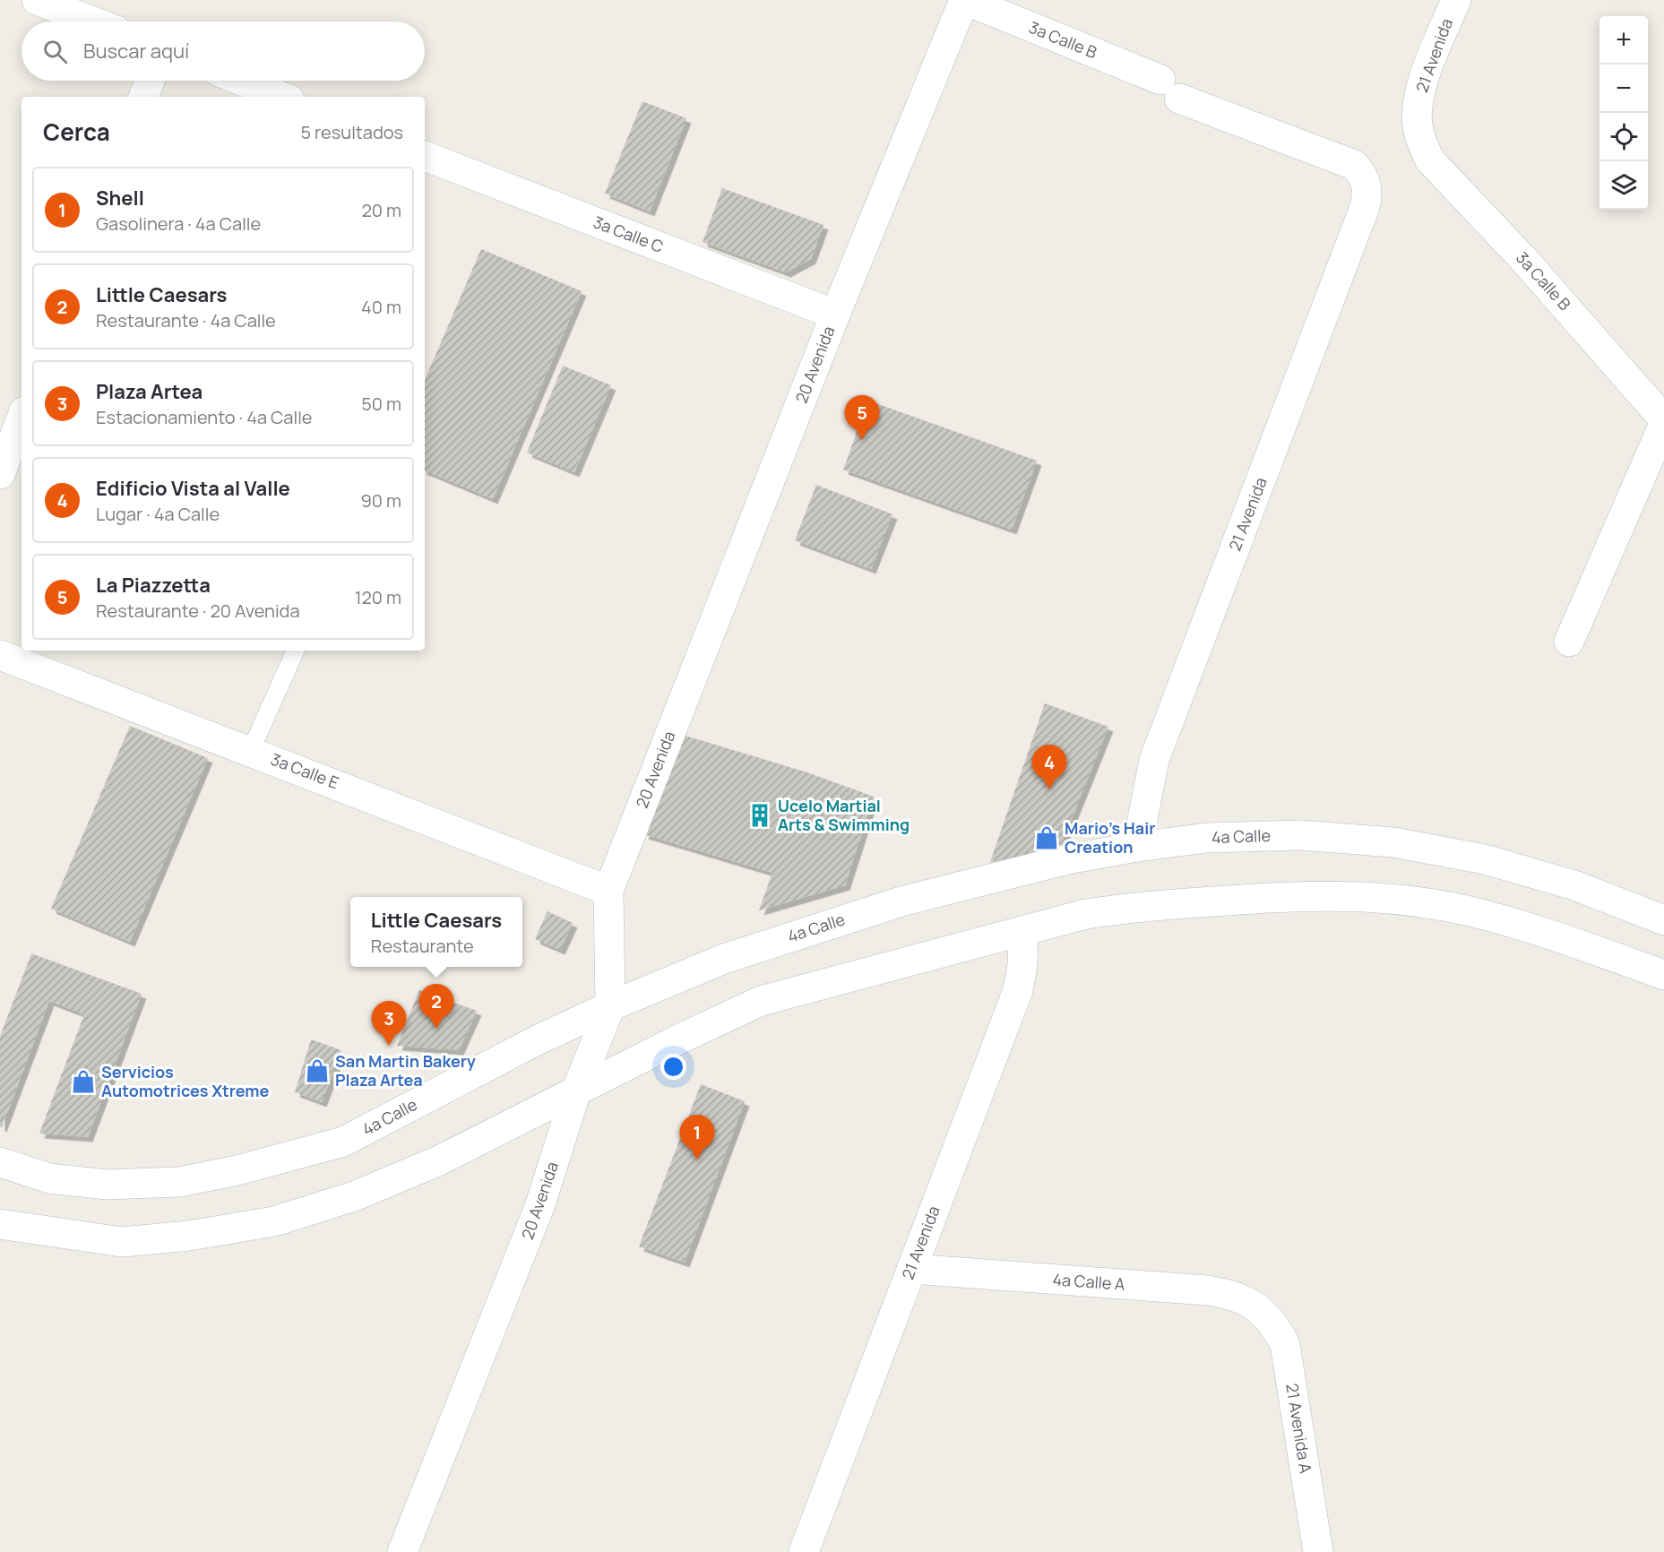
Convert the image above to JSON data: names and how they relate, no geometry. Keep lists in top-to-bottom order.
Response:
{
  "streets": {
    "street": [
      "3a Calle B",
      "21 Avenida",
      "3a Calle C",
      "20 Avenida",
      "3a Calle E",
      "4a Calle",
      "4a Calle A",
      "21 Avenida A"
    ]
  },
  "crossings": [
    ["3a Calle B", "21 Avenida"],
    ["3a Calle B", "20 Avenida"],
    ["21 Avenida", "4a Calle"],
    ["21 Avenida", "4a Calle A"],
    ["3a Calle C", "20 Avenida"],
    ["20 Avenida", "3a Calle E"],
    ["20 Avenida", "4a Calle"],
    ["4a Calle A", "21 Avenida A"]
  ],
  "places": {
    "building": ["Ucelo Martial Arts & Swimming"],
    "shop": ["Mario's Hair Creation", "San Martin Bakery Plaza Artea", "Servicios Automotrices Xtreme"]
  },
  "page": {
    "map_buttons": ["+", "−"],
    "search": "Buscar aquí",
    "heading": ["Cerca", "5 resultados"],
    "list": [
      {
        "mark": "1",
        "name": "Shell",
        "note": "Gasolinera · 4a Calle",
        "value": "20 m"
      },
      {
        "mark": "2",
        "name": "Little Caesars",
        "note": "Restaurante · 4a Calle",
        "value": "40 m"
      },
      {
        "mark": "3",
        "name": "Plaza Artea",
        "note": "Estacionamiento · 4a Calle",
        "value": "50 m"
      },
      {
        "mark": "4",
        "name": "Edificio Vista al Valle",
        "note": "Lugar · 4a Calle",
        "value": "90 m"
      },
      {
        "mark": "5",
        "name": "La Piazzetta",
        "note": "Restaurante · 20 Avenida",
        "value": "120 m"
      }
    ],
    "pins": [
      "5",
      "4",
      "2",
      "3",
      "1"
    ],
    "popup": ["Little Caesars", "Restaurante"]
  }
}
